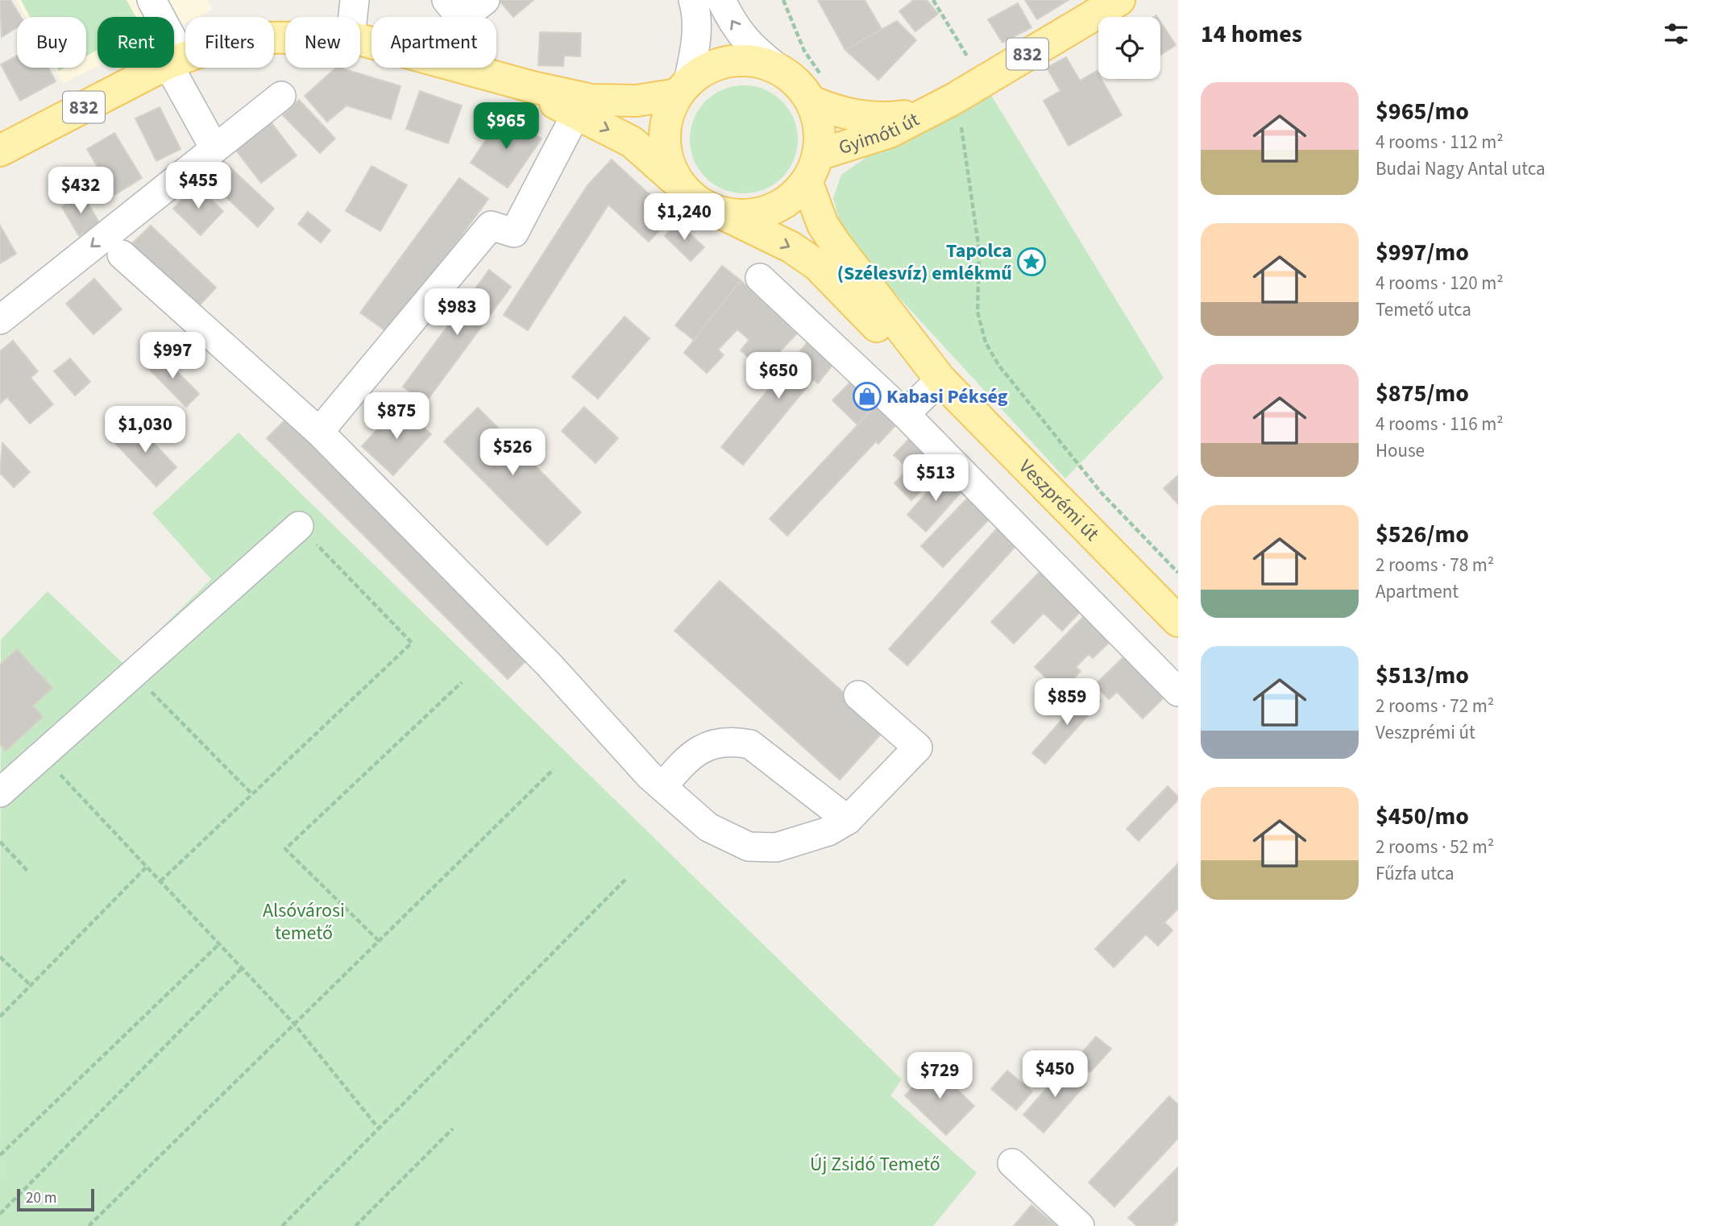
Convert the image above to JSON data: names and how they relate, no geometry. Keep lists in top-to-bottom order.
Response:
{
  "streets": {
    "main road": ["832", "Gyimóti út", "Veszprémi út"]
  },
  "crossings": [
    ["832", "Gyimóti út"],
    ["832", "Veszprémi út"],
    ["Gyimóti út", "Veszprémi út"]
  ],
  "parks": ["Alsóvárosi temető", "Új Zsidó Temető"],
  "places": {
    "place": ["Tapolca (Szélesvíz) emlékmű"],
    "shop": ["Kabasi Pékség"]
  },
  "scale_bar": "20 m",
  "page": {
    "heading": "14 homes",
    "chip": [
      "Buy",
      "Rent",
      "Filters",
      "New",
      "Apartment"
    ],
    "list": [
      {
        "name": "$965/mo",
        "note": "4 rooms · 112 m² · Budai Nagy Antal utca"
      },
      {
        "name": "$997/mo",
        "note": "4 rooms · 120 m² · Temető utca"
      },
      {
        "name": "$875/mo",
        "note": "4 rooms · 116 m² · House"
      },
      {
        "name": "$526/mo",
        "note": "2 rooms · 78 m² · Apartment"
      },
      {
        "name": "$513/mo",
        "note": "2 rooms · 72 m² · Veszprémi út"
      },
      {
        "name": "$450/mo",
        "note": "2 rooms · 52 m² · Fűzfa utca"
      }
    ],
    "price": [
      "$965",
      "$455",
      "$432",
      "$1,240",
      "$983",
      "$997",
      "$650",
      "$875",
      "$1,030",
      "$526",
      "$513",
      "$859",
      "$450",
      "$729"
    ],
    "scale": "20 m"
  }
}
